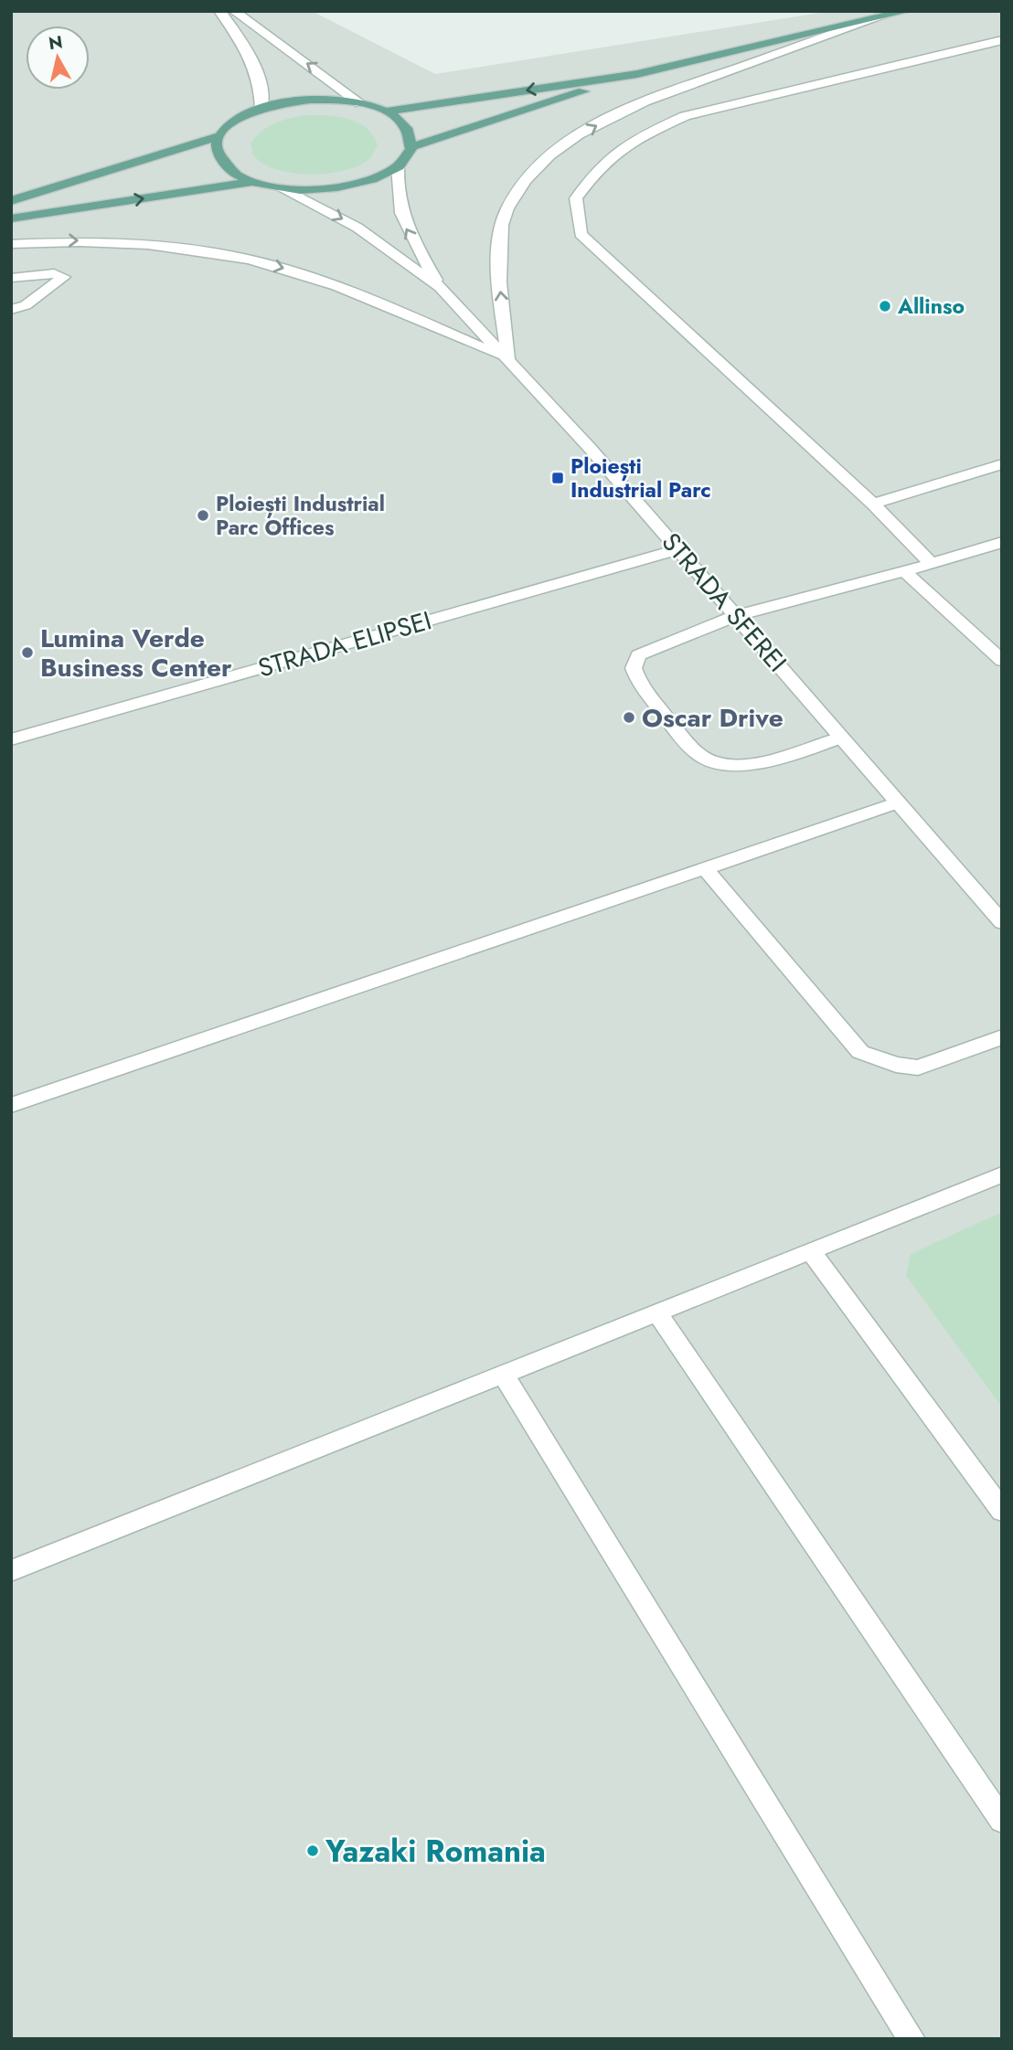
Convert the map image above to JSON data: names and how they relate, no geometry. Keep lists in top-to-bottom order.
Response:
{
  "streets": {
    "street": ["STRADA SFEREI", "STRADA ELIPSEI"]
  },
  "crossings": [
    ["STRADA SFEREI", "STRADA ELIPSEI"]
  ],
  "places": {
    "other": [
      "Allinso",
      "Ploiești Industrial Parc Offices",
      "Lumina Verde Business Center",
      "Oscar Drive",
      "Yazaki Romania"
    ],
    "transit": ["Ploiești Industrial Parc"]
  },
  "north": "top"
}
